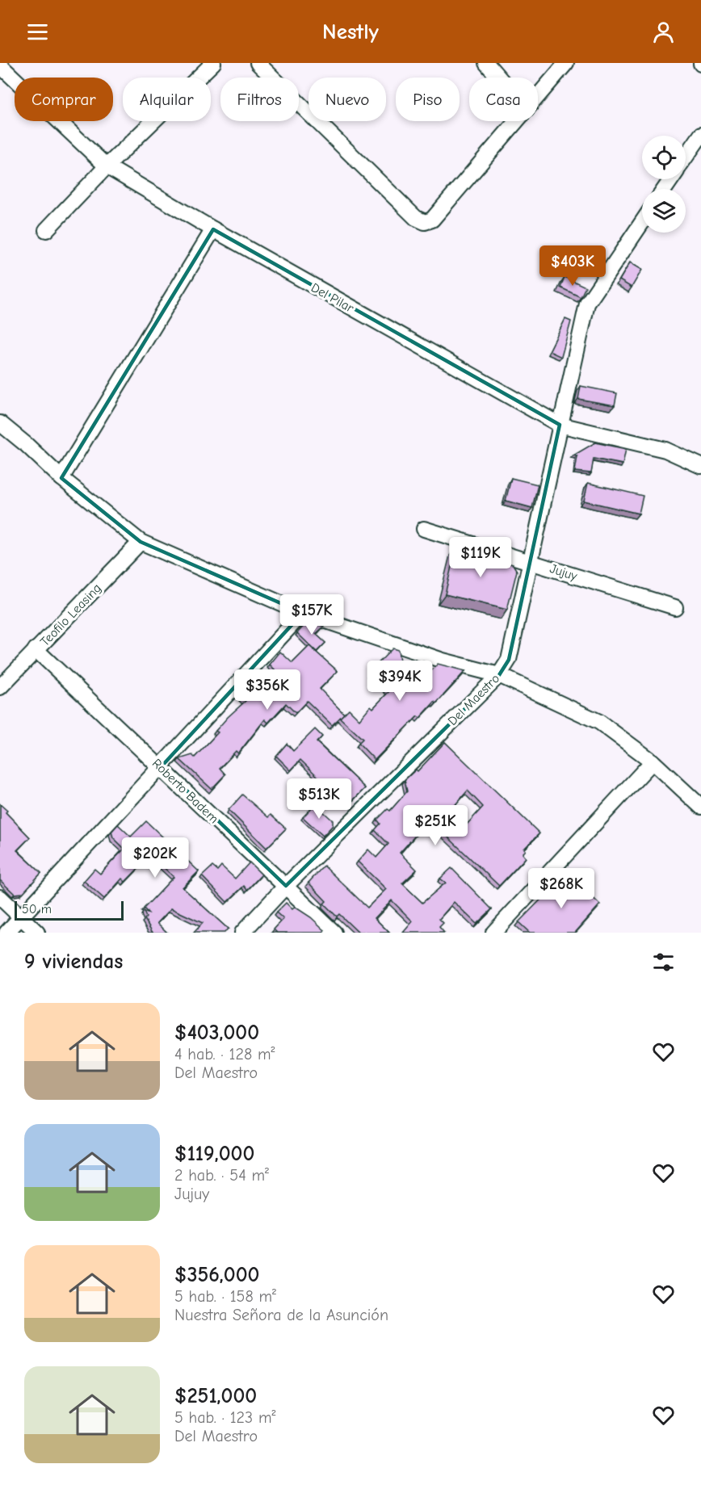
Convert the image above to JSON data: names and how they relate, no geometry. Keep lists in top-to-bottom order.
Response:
{
  "streets": {
    "street": [
      "Del Pilar",
      "Jujuy",
      "Teofilo Leasing",
      "Del Maestro",
      "Roberto Badem"
    ]
  },
  "crossings": [
    ["Del Pilar", "Del Maestro"],
    ["Jujuy", "Del Maestro"],
    ["Teofilo Leasing", "Roberto Badem"],
    ["Del Maestro", "Roberto Badem"]
  ],
  "scale_bar": "50 m",
  "page": {
    "header": "Nestly",
    "chip": [
      "Comprar",
      "Alquilar",
      "Filtros",
      "Nuevo",
      "Piso",
      "Casa"
    ],
    "price": [
      "$403K",
      "$119K",
      "$157K",
      "$394K",
      "$356K",
      "$513K",
      "$251K",
      "$202K",
      "$268K"
    ],
    "scale": "50 m",
    "heading": "9 viviendas",
    "list": [
      {
        "name": "$403,000",
        "note": "4 hab. · 128 m² · Del Maestro"
      },
      {
        "name": "$119,000",
        "note": "2 hab. · 54 m² · Jujuy"
      },
      {
        "name": "$356,000",
        "note": "5 hab. · 158 m² · Nuestra Señora de la Asunción"
      },
      {
        "name": "$251,000",
        "note": "5 hab. · 123 m² · Del Maestro"
      }
    ]
  }
}
